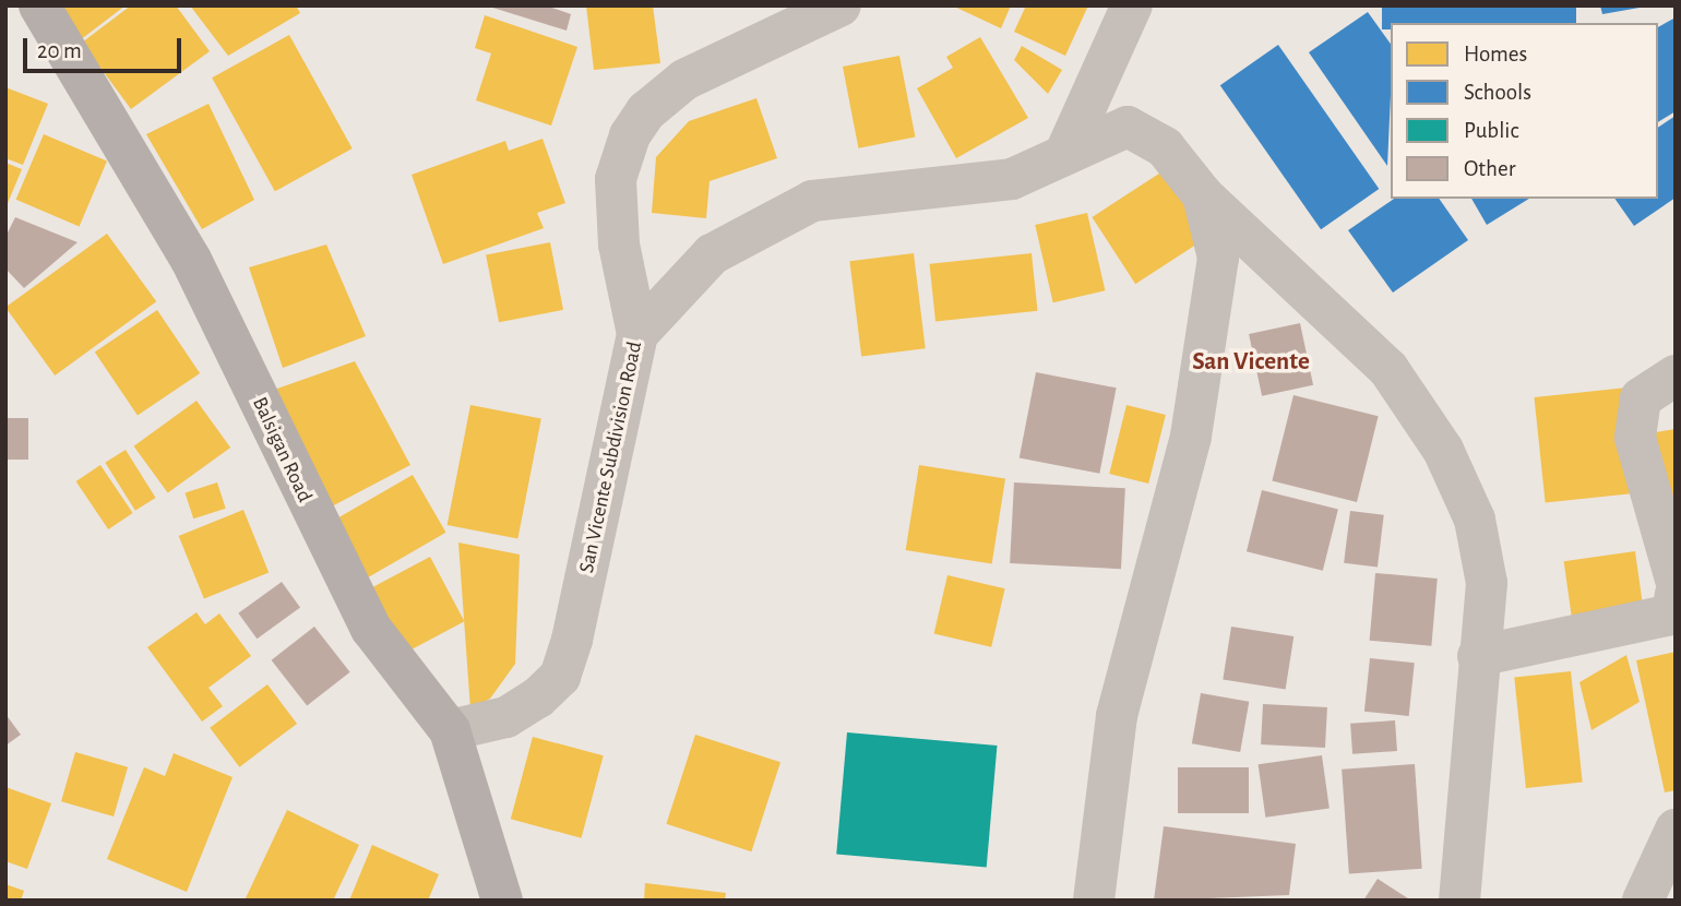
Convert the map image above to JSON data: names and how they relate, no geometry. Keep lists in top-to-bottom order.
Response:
{
  "streets": {
    "street": ["Balsigan Road", "San Vicente Subdivision Road"]
  },
  "crossings": [
    ["Balsigan Road", "San Vicente Subdivision Road"]
  ],
  "districts": ["San Vicente"],
  "legend": [
    "Homes",
    "Schools",
    "Public",
    "Other"
  ],
  "scale_bar": "20 m"
}
